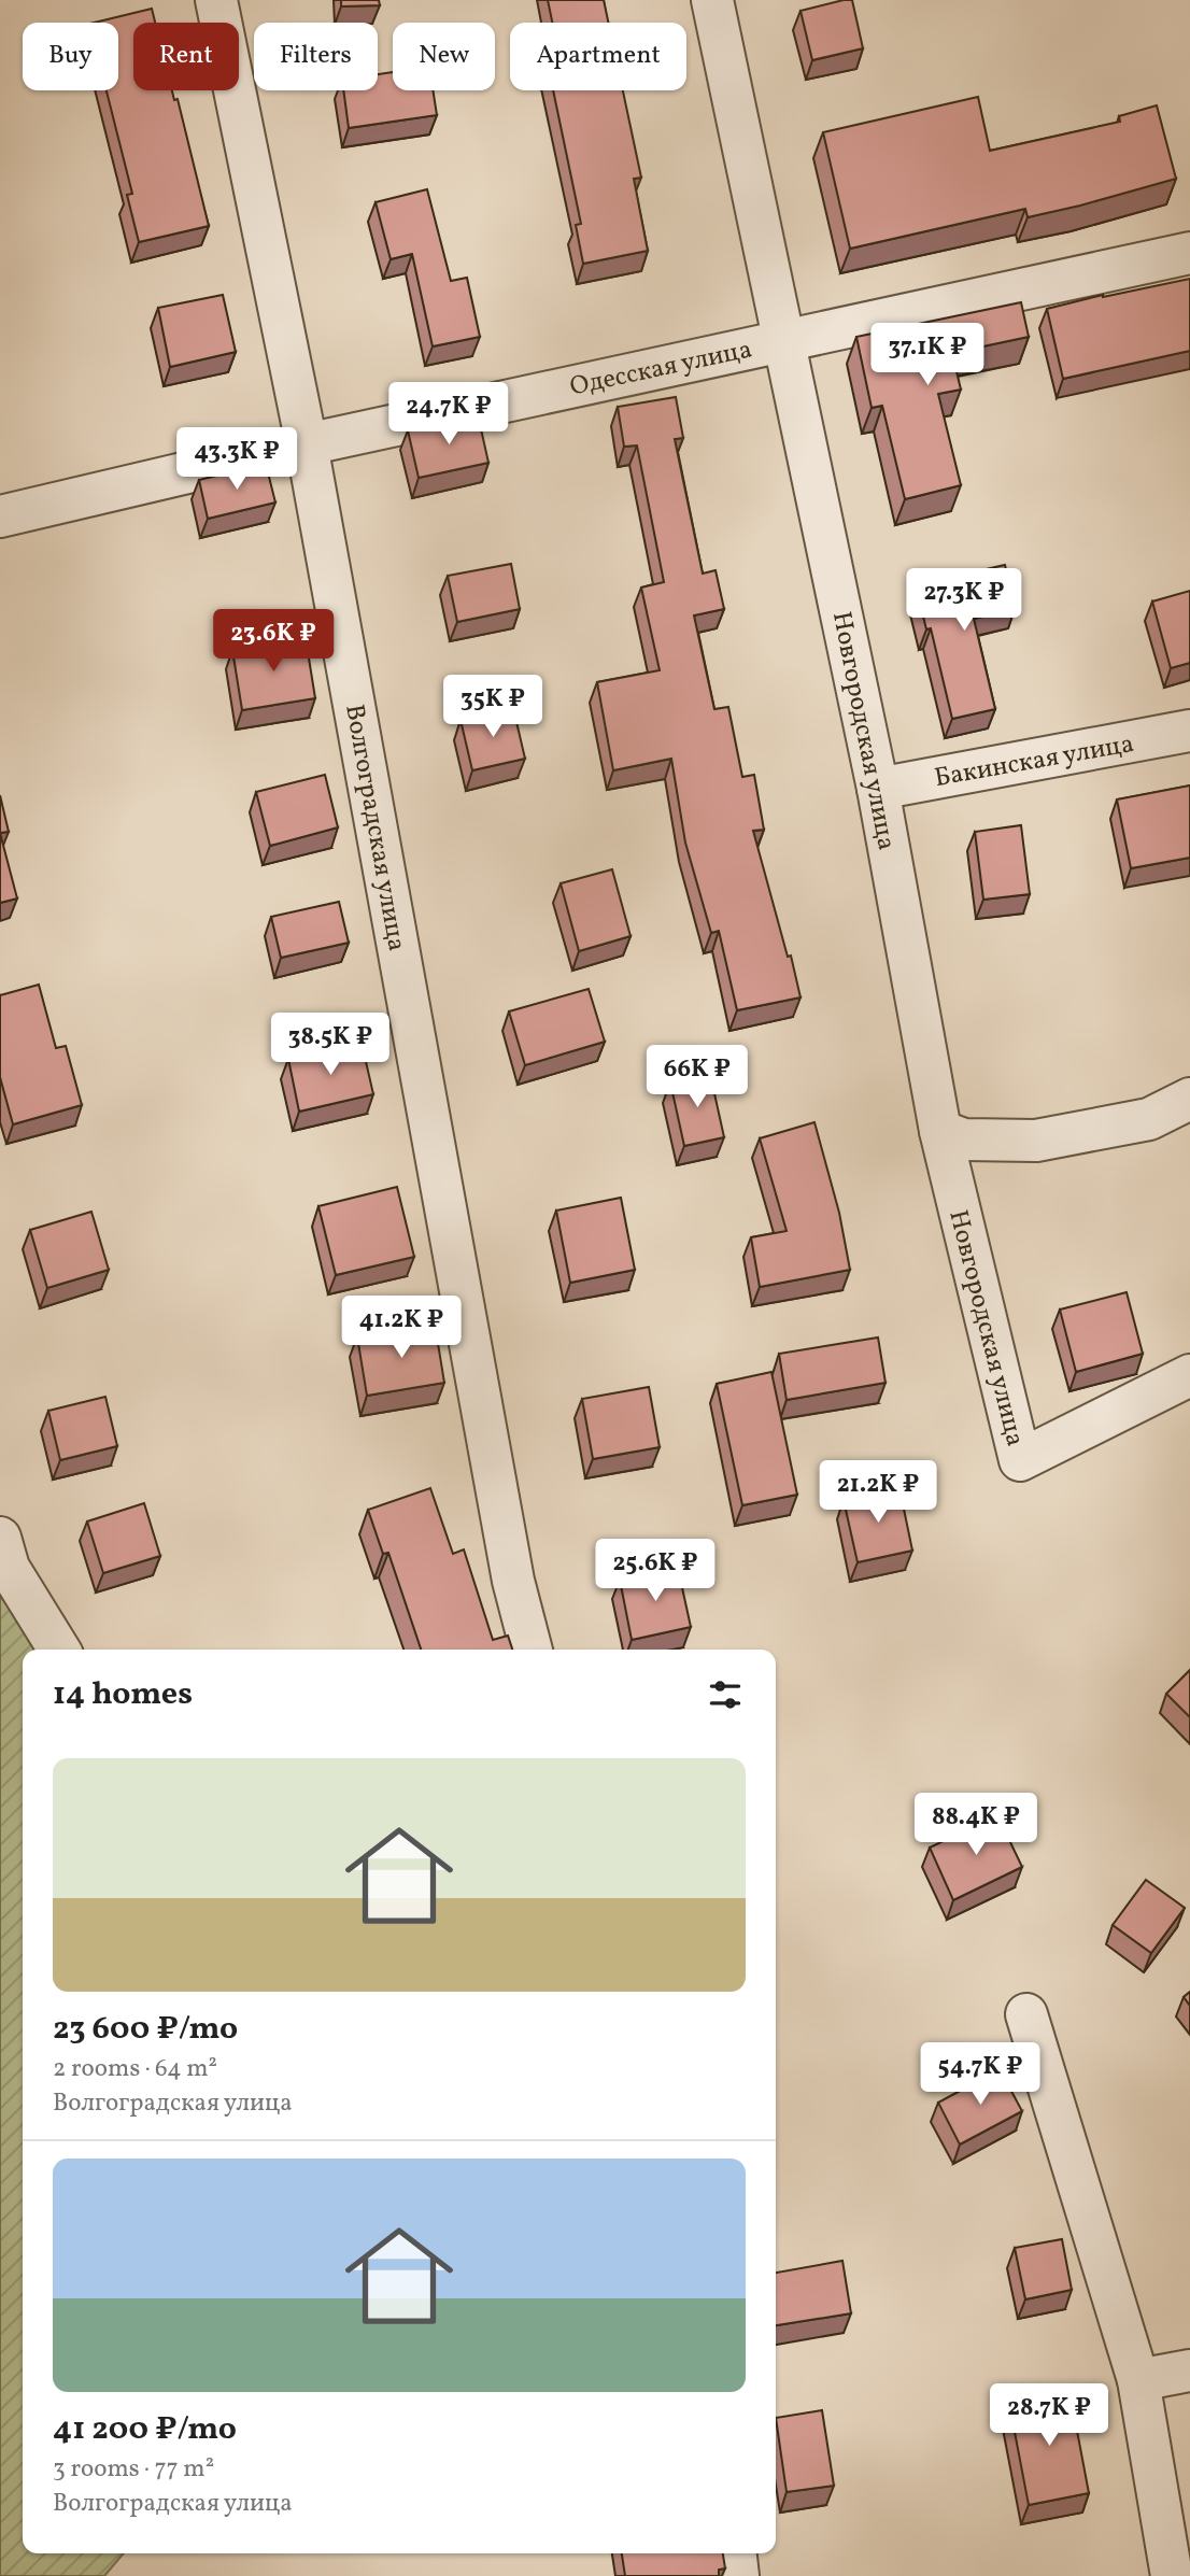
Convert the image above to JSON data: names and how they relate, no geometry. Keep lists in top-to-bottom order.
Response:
{
  "streets": {
    "street": [
      "Одесская улица",
      "Новгородская улица",
      "Бакинская улица",
      "Волгоградская улица"
    ]
  },
  "crossings": [
    ["Одесская улица", "Новгородская улица"],
    ["Одесская улица", "Волгоградская улица"],
    ["Новгородская улица", "Бакинская улица"]
  ],
  "page": {
    "chip": [
      "Buy",
      "Rent",
      "Filters",
      "New",
      "Apartment"
    ],
    "price": [
      "37.1K ₽",
      "24.7K ₽",
      "43.3K ₽",
      "27.3K ₽",
      "23.6K ₽",
      "35K ₽",
      "38.5K ₽",
      "66K ₽",
      "41.2K ₽",
      "21.2K ₽",
      "25.6K ₽",
      "88.4K ₽",
      "54.7K ₽",
      "28.7K ₽"
    ],
    "heading": "14 homes",
    "list": [
      {
        "name": "23 600 ₽/mo",
        "note": "2 rooms · 64 m² · Волгоградская улица"
      },
      {
        "name": "41 200 ₽/mo",
        "note": "3 rooms · 77 m² · Волгоградская улица"
      }
    ]
  }
}
